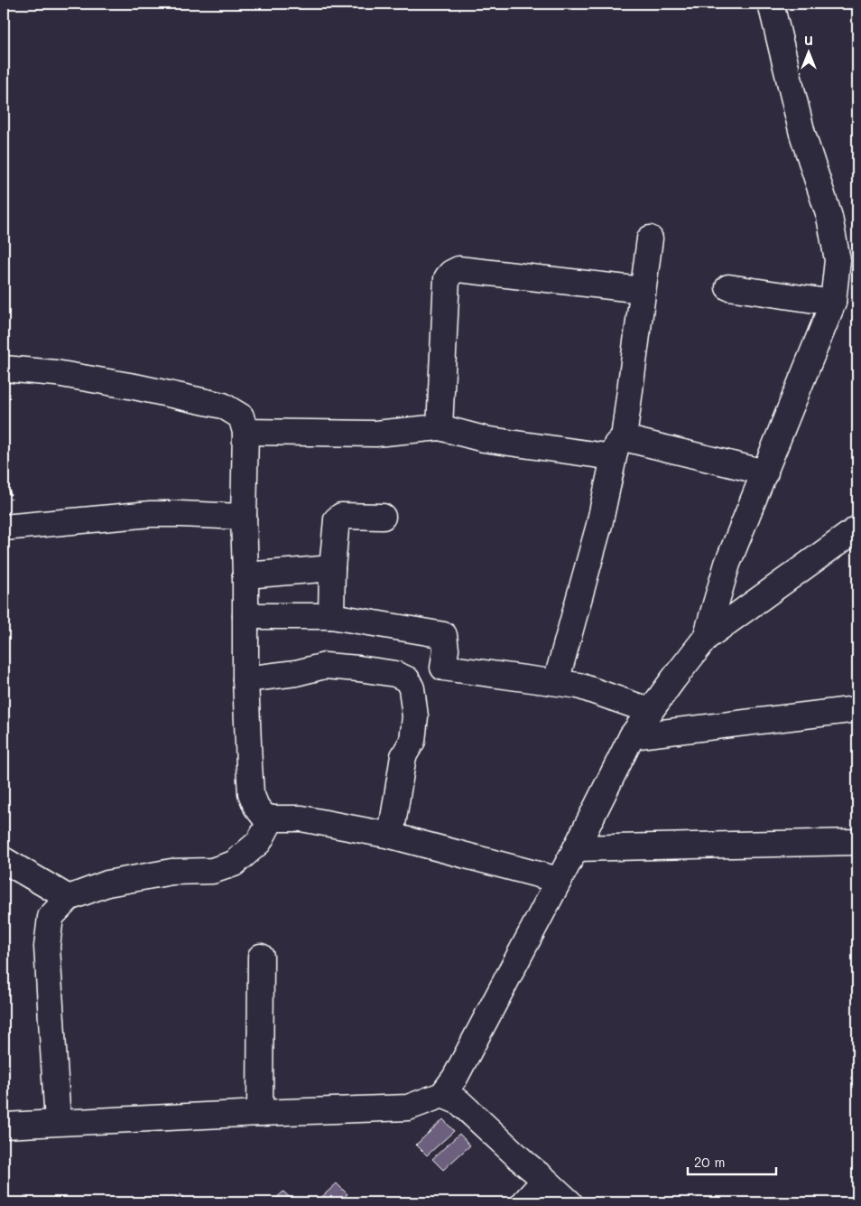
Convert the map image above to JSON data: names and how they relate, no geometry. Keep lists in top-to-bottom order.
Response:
{
  "scale_bar": "20 m",
  "north": "top"
}
